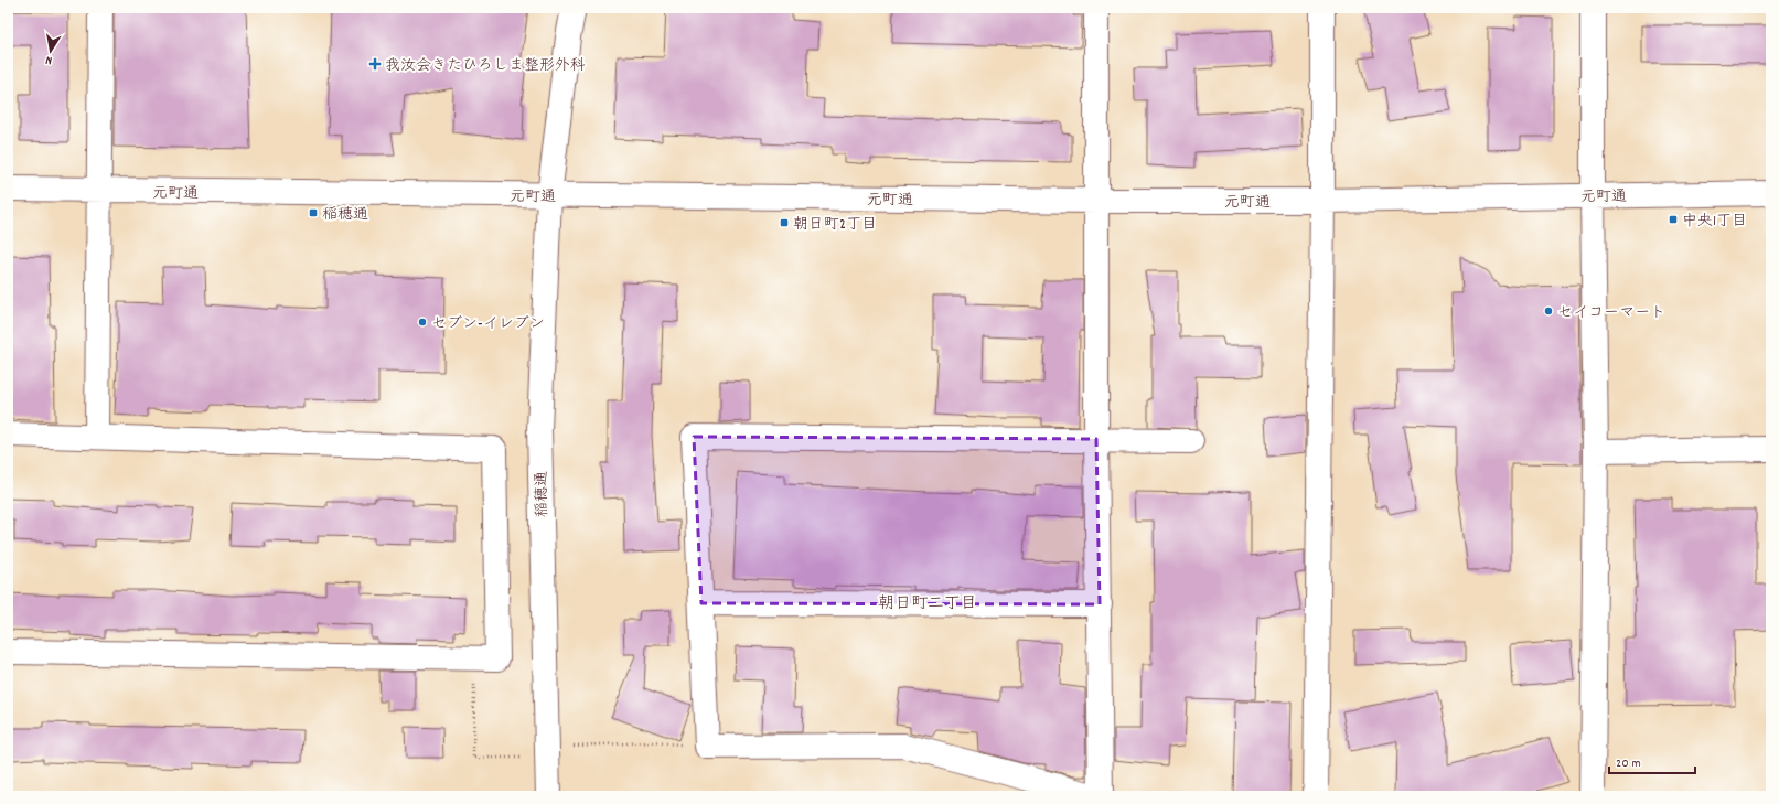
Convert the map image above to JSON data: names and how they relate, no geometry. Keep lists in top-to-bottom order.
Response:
{
  "streets": {
    "street": ["元町通", "稲穂通"]
  },
  "crossings": [
    ["元町通", "稲穂通"]
  ],
  "districts": ["朝日町二丁目"],
  "places": {
    "health": ["我汝会きたひろしま整形外科"],
    "transit": ["稲穂通", "中央1丁目", "朝日町2丁目"],
    "other": ["セイコーマート", "セブン-イレブン"]
  },
  "scale_bar": "20 m",
  "north": "bottom"
}
